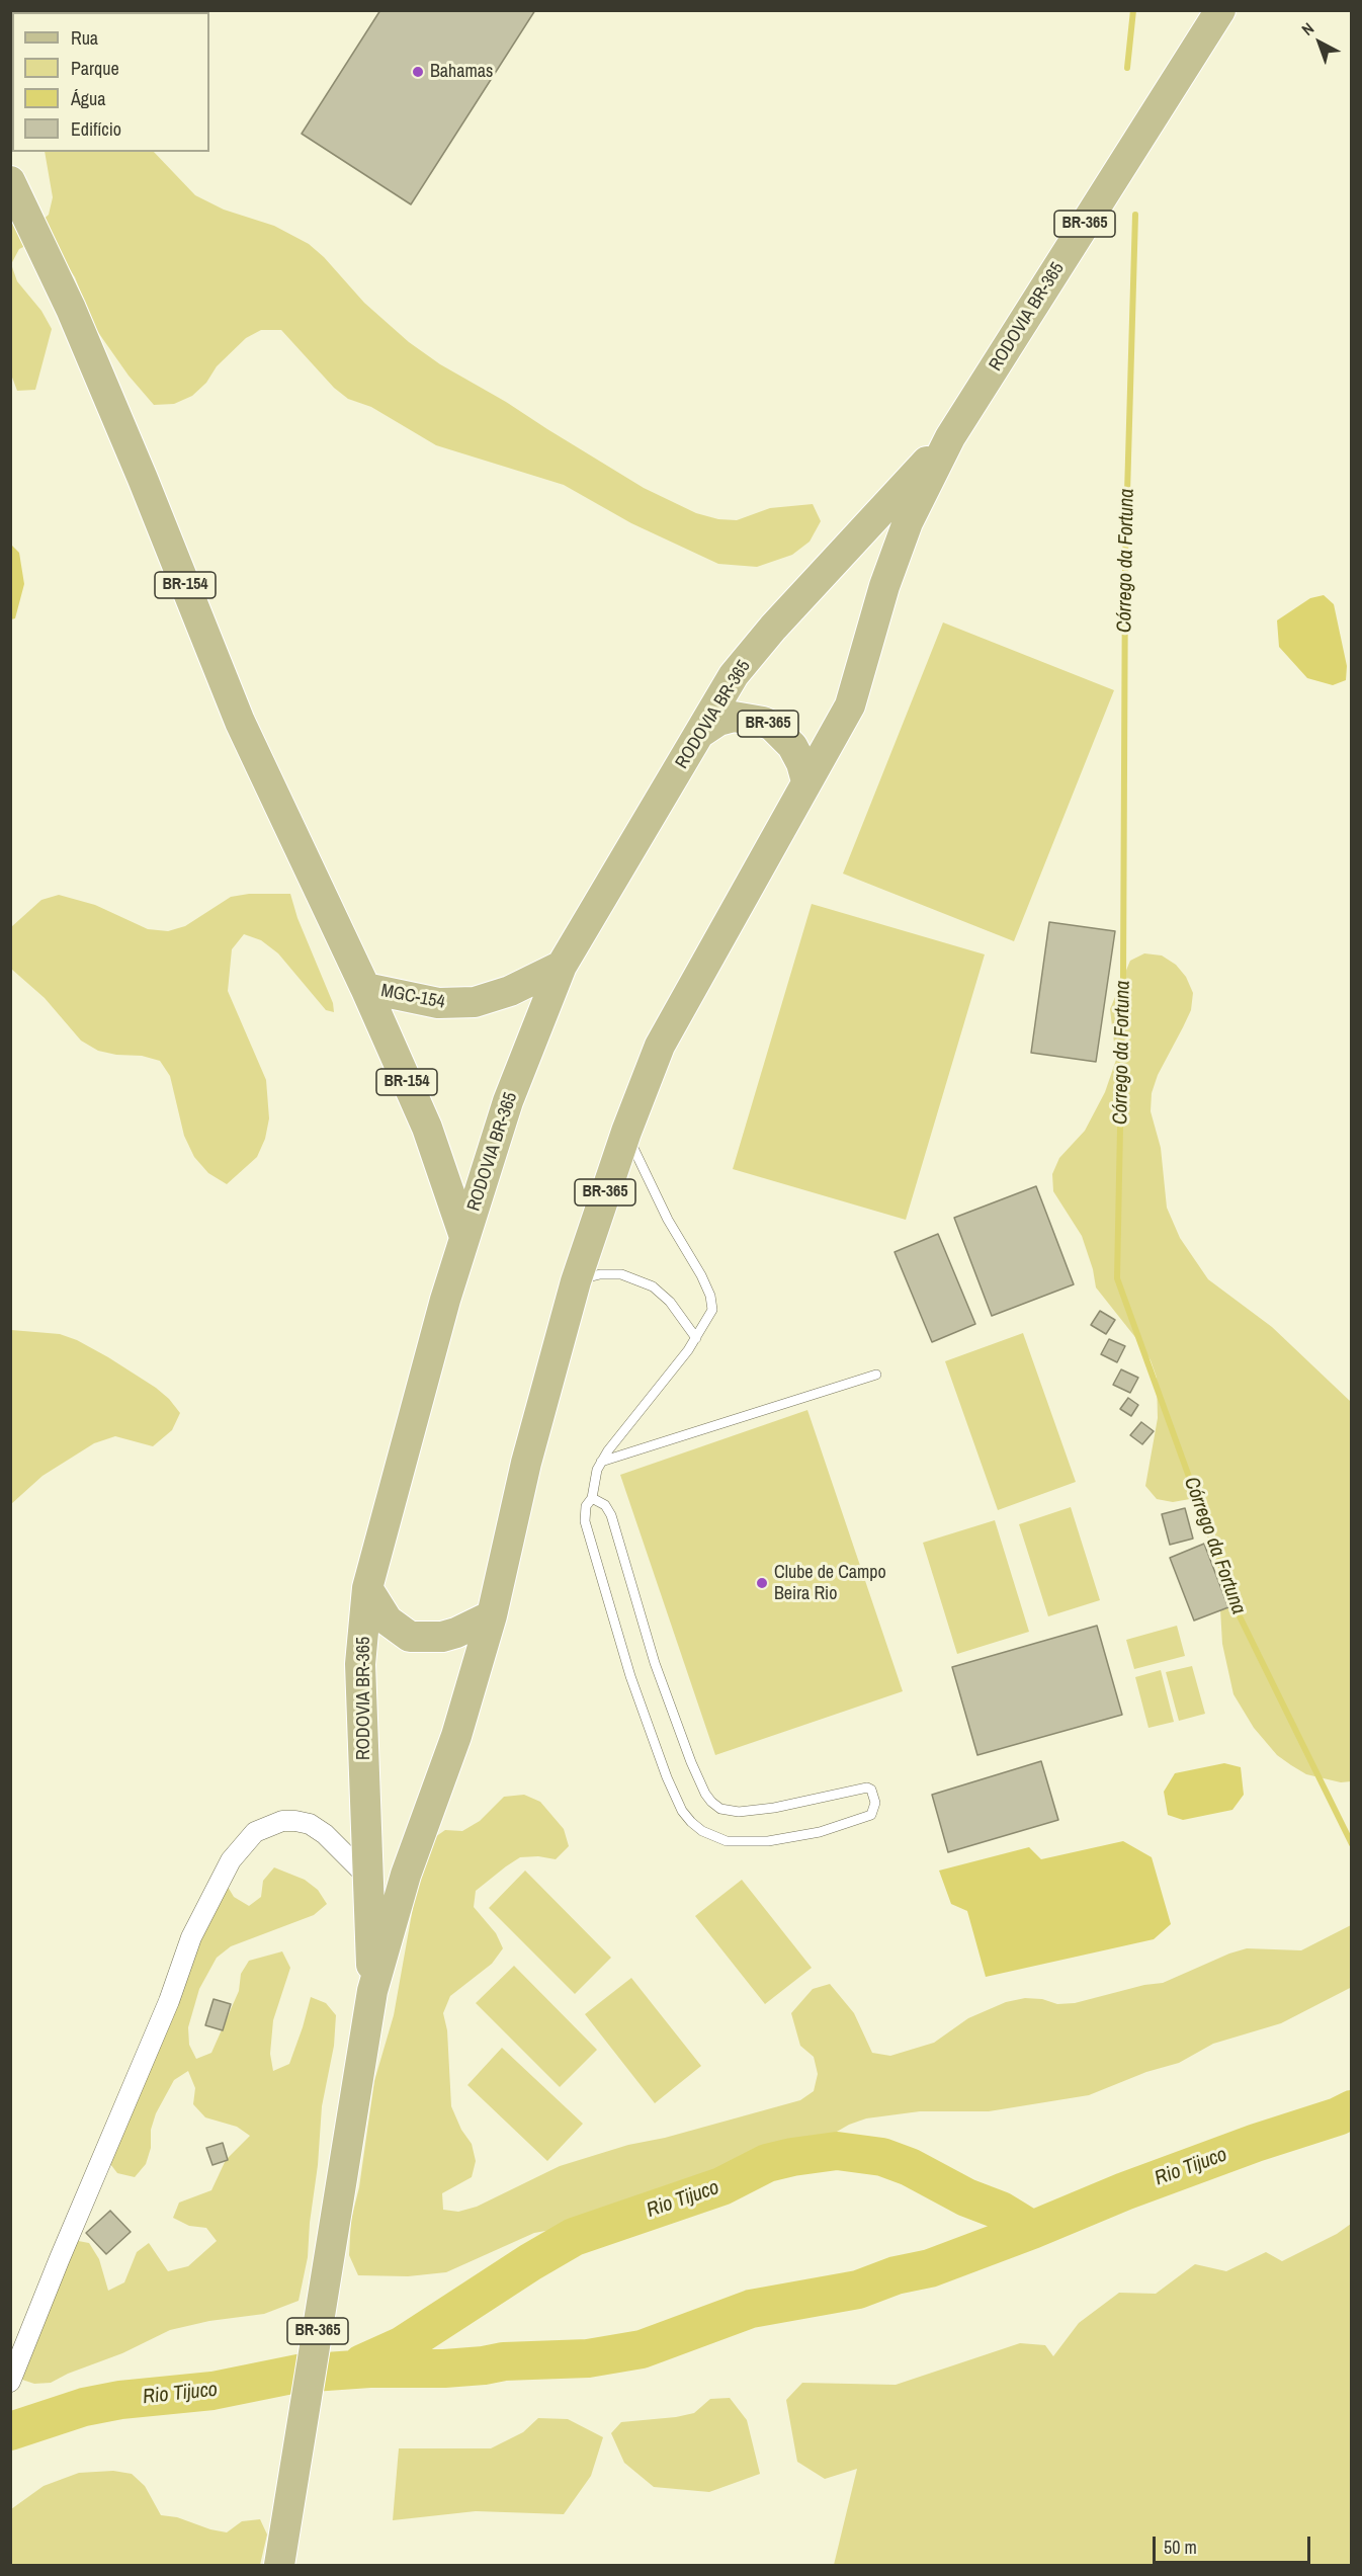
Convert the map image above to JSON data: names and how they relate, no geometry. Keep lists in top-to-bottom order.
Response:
{
  "streets": {
    "main road": [
      "BR-365",
      "RODOVIA BR-365",
      "BR-154",
      "MGC-154"
    ]
  },
  "crossings": [
    ["BR-365", "RODOVIA BR-365"],
    ["RODOVIA BR-365", "BR-154"],
    ["RODOVIA BR-365", "MGC-154"],
    ["BR-154", "MGC-154"]
  ],
  "water": ["Córrego da Fortuna", "Rio Tijuco"],
  "places": ["Bahamas", "Clube de Campo Beira Rio"],
  "legend": [
    "Rua",
    "Parque",
    "Água",
    "Edifício"
  ],
  "scale_bar": "50 m",
  "north": "top left"
}
